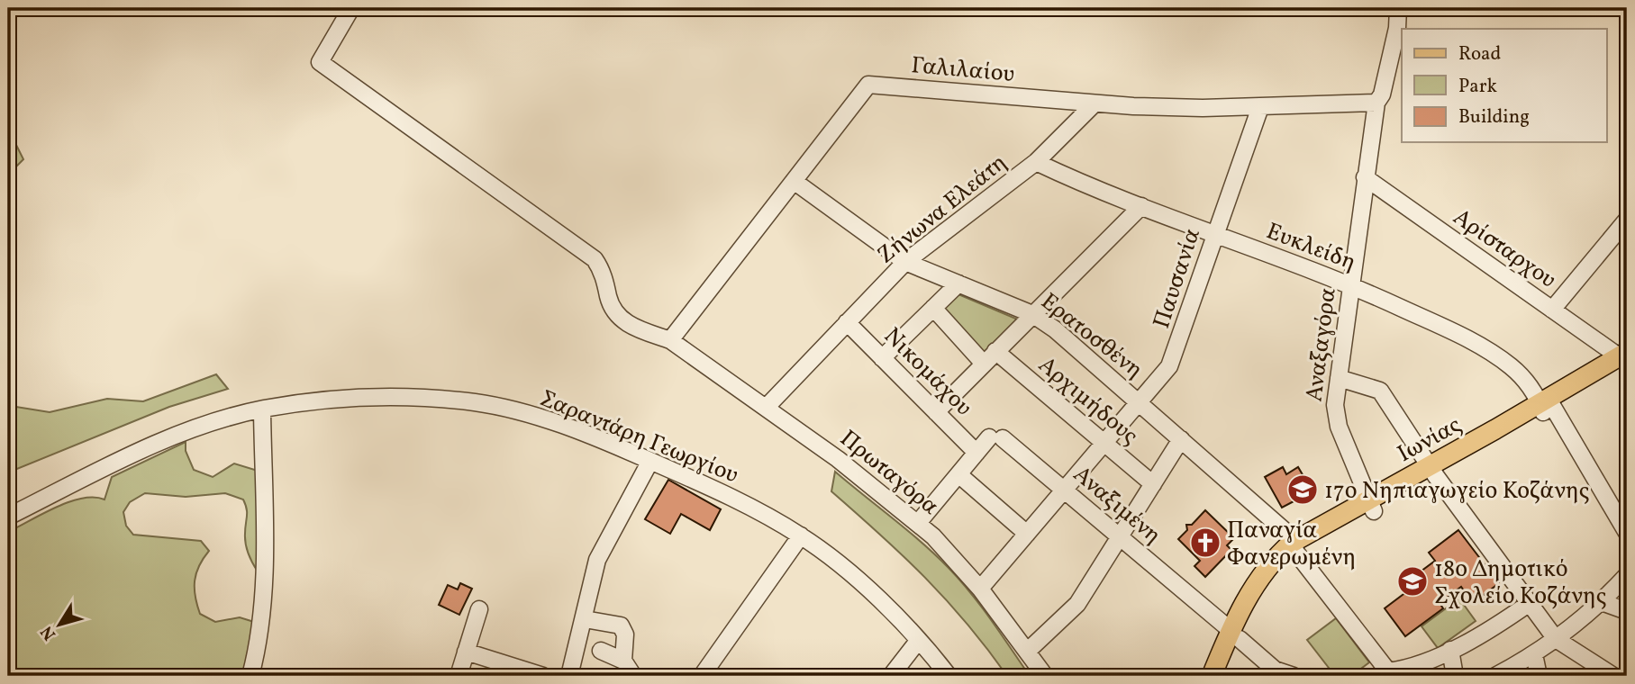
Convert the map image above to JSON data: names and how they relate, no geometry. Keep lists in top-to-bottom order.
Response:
{
  "streets": {
    "main road": ["Ιωνίας"],
    "street": [
      "Γαλιλαίου",
      "Ζήνωνα Ελεάτη",
      "Ευκλείδη",
      "Αρίσταρχου",
      "Παυσανία",
      "Ερατοσθένη",
      "Αναξαγόρα",
      "Νικομάχου",
      "Αρχιμήδους",
      "Σαραντάρη Γεωργίου",
      "Πρωταγόρα",
      "Αναξιμένη"
    ]
  },
  "crossings": [
    ["Γαλιλαίου", "Ζήνωνα Ελεάτη"],
    ["Γαλιλαίου", "Παυσανία"],
    ["Γαλιλαίου", "Ερατοσθένη"],
    ["Γαλιλαίου", "Αναξαγόρα"],
    ["Γαλιλαίου", "Πρωταγόρα"],
    ["Ζήνωνα Ελεάτη", "Ευκλείδη"],
    ["Ζήνωνα Ελεάτη", "Ερατοσθένη"],
    ["Ζήνωνα Ελεάτη", "Νικομάχου"],
    ["Ζήνωνα Ελεάτη", "Πρωταγόρα"],
    ["Ευκλείδη", "Παυσανία"],
    ["Ευκλείδη", "Αναξαγόρα"],
    ["Ευκλείδη", "Ιωνίας"],
    ["Αρίσταρχου", "Αναξαγόρα"],
    ["Αρίσταρχου", "Ιωνίας"],
    ["Παυσανία", "Ερατοσθένη"],
    ["Παυσανία", "Αρχιμήδους"],
    ["Παυσανία", "Πρωταγόρα"],
    ["Παυσανία", "Αναξιμένη"],
    ["Ερατοσθένη", "Ιωνίας"],
    ["Αναξαγόρα", "Ιωνίας"],
    ["Νικομάχου", "Αναξιμένη"],
    ["Ιωνίας", "Αναξιμένη"]
  ],
  "places": {
    "school or university": ["17ο Νηπιαγωγείο Κοζάνης", "18ο Δημοτικό Σχολείο Κοζάνης"],
    "church": ["Παναγία Φανερωμένη"]
  },
  "legend": ["Road", "Park", "Building"],
  "north": "bottom left"
}
